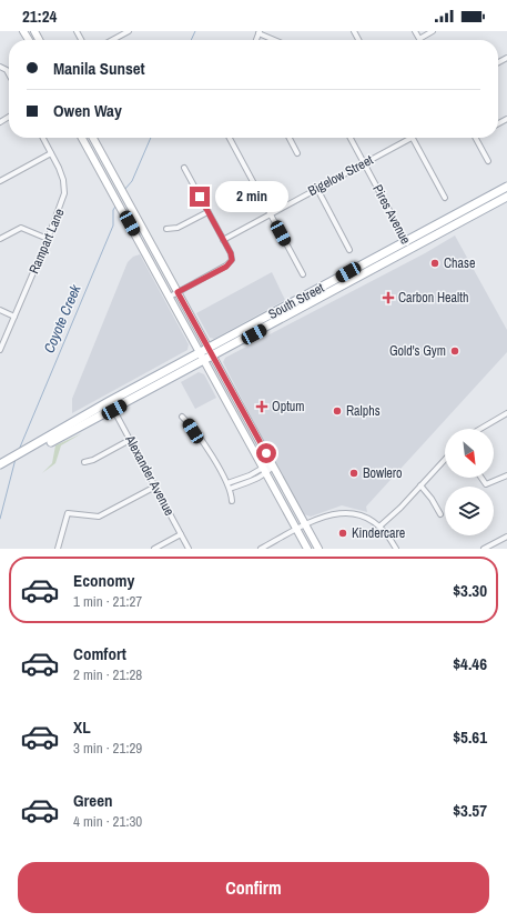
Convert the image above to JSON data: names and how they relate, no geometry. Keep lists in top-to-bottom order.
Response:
{
  "streets": {
    "main road": ["South Street"],
    "street": [
      "Bigelow Street",
      "Pires Avenue",
      "Rampart Lane",
      "Alexander Avenue"
    ]
  },
  "crossings": [
    ["Bigelow Street", "Pires Avenue"],
    ["Pires Avenue", "South Street"],
    ["South Street", "Alexander Avenue"]
  ],
  "water": ["Coyote Creek"],
  "places": {
    "other": [
      "Chase",
      "Gold's Gym",
      "Ralphs",
      "Bowlero",
      "Kindercare"
    ],
    "health": ["Carbon Health", "Optum"]
  },
  "north": "bottom right",
  "page": {
    "status": "21:24",
    "banner": ["Manila Sunset", "Owen Way"],
    "bubble": "2 min",
    "list": [
      {
        "name": "Economy",
        "note": "1 min · 21:27",
        "value": "$3.30"
      },
      {
        "name": "Comfort",
        "note": "2 min · 21:28",
        "value": "$4.46"
      },
      {
        "name": "XL",
        "note": "3 min · 21:29",
        "value": "$5.61"
      },
      {
        "name": "Green",
        "note": "4 min · 21:30",
        "value": "$3.57"
      }
    ],
    "buttons": "Confirm"
  }
}
